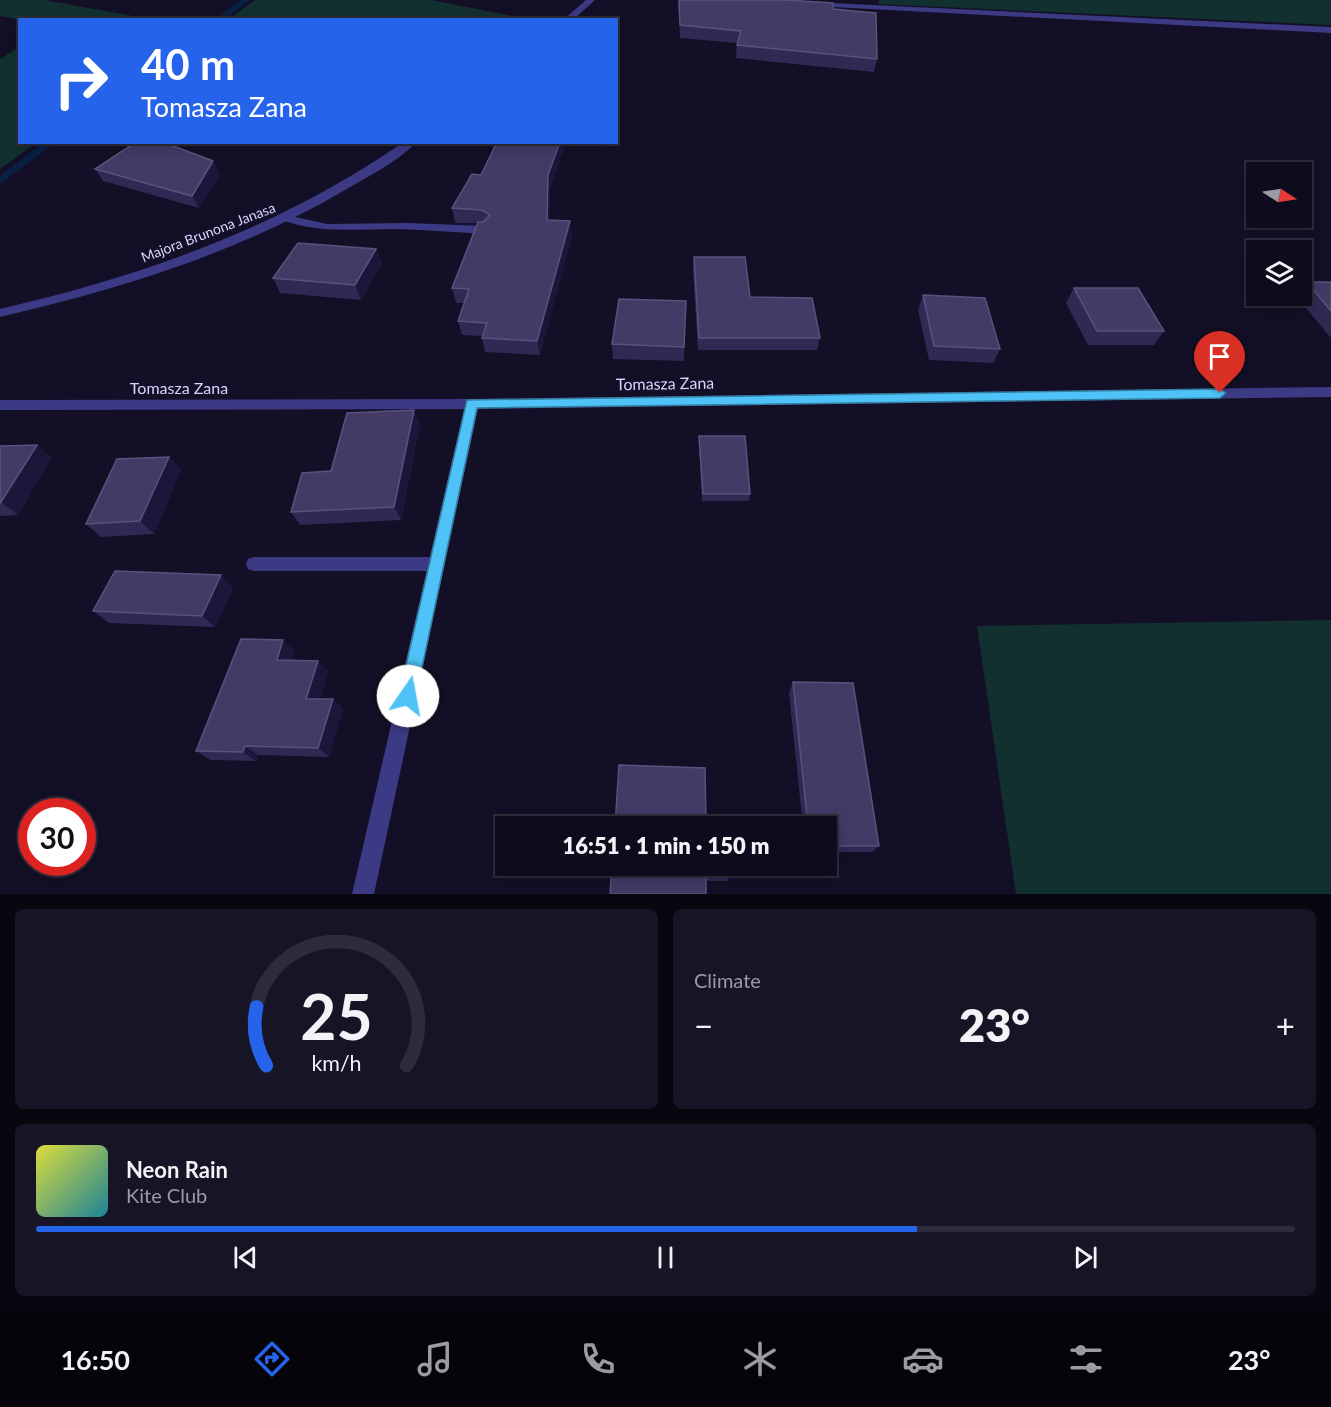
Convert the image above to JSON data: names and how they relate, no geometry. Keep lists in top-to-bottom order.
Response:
{
  "streets": {
    "street": ["Majora Brunona Janasa", "Tomasza Zana"]
  },
  "north": "right",
  "page": {
    "turn": ["40 m", "Tomasza Zana"],
    "limit": "30",
    "trip": "16:51 · 1 min · 150 m",
    "tile": "Climate",
    "heat": ["−", "23°", "+"],
    "song": ["Neon Rain", "Kite Club"],
    "tabs": ["16:50", "23°"],
    "gauge": ["25", "km/h"]
  }
}
